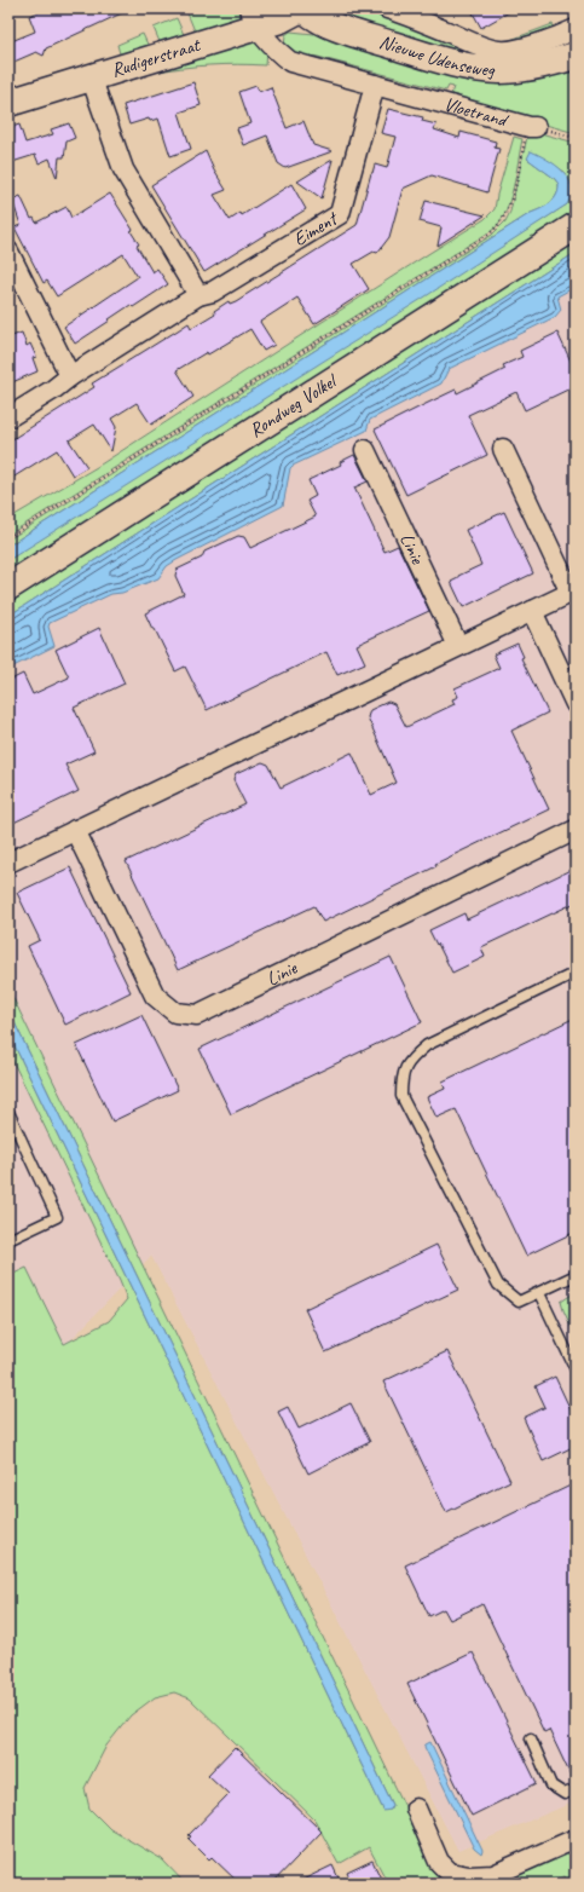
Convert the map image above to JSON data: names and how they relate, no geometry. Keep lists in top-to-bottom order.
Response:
{
  "streets": {
    "main road": ["Nieuwe Udenseweg", "Rudigerstraat", "Rondweg Volkel"],
    "street": ["Vloetrand", "Eiment", "Linie"]
  },
  "crossings": [
    ["Nieuwe Udenseweg", "Rudigerstraat"],
    ["Rudigerstraat", "Vloetrand"],
    ["Vloetrand", "Eiment"]
  ]
}
